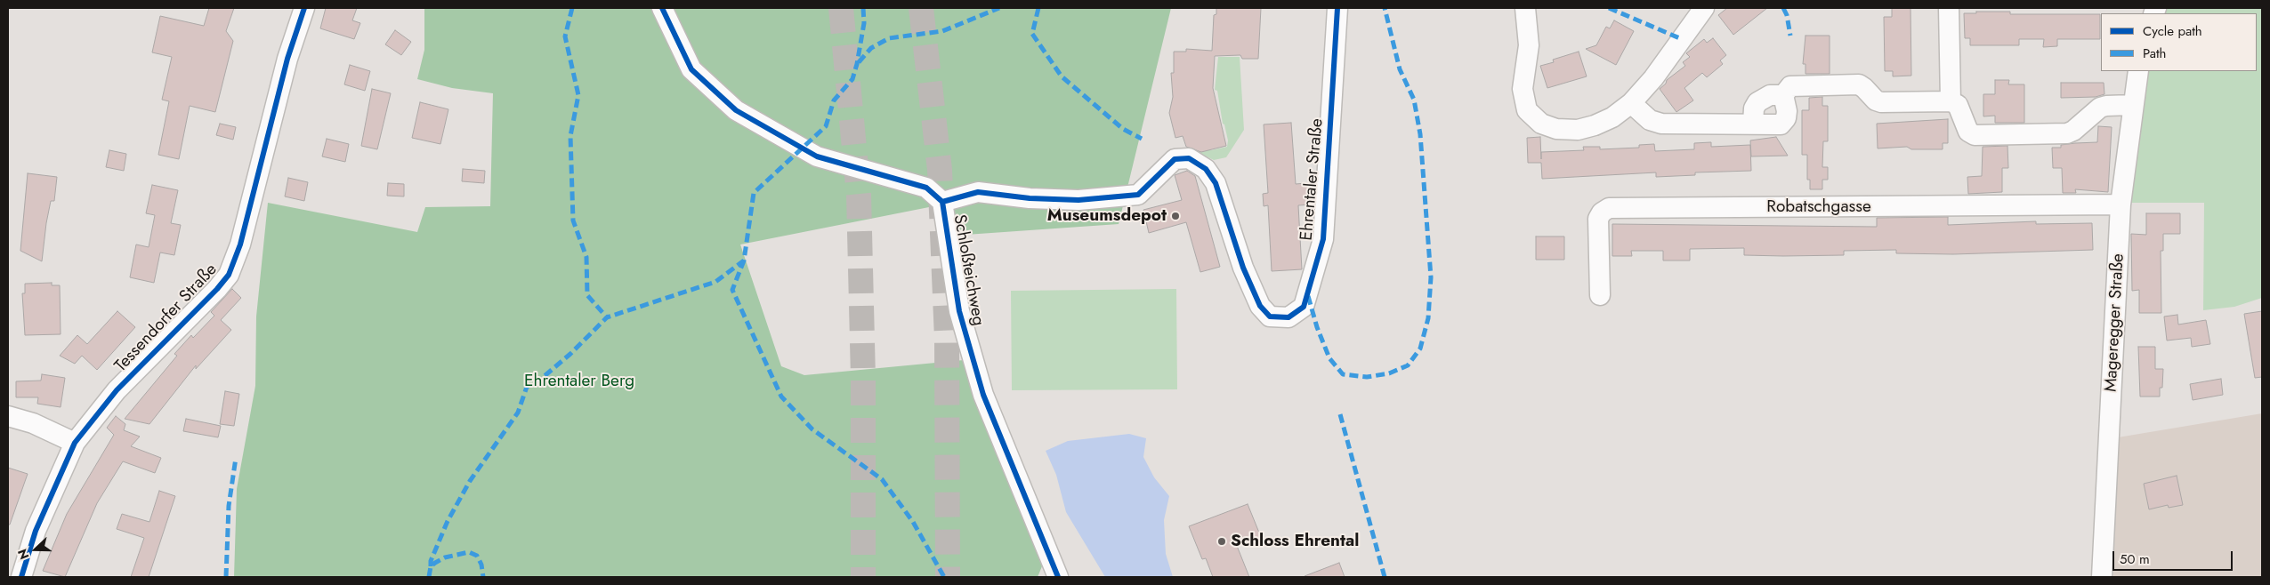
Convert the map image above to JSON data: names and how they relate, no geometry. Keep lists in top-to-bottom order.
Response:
{
  "streets": {
    "street": [
      "Ehrentaler Straße",
      "Robatschgasse",
      "Schloßteichweg",
      "Tessendorfer Straße",
      "Mageregger Straße"
    ]
  },
  "crossings": [
    ["Ehrentaler Straße", "Schloßteichweg"],
    ["Robatschgasse", "Mageregger Straße"]
  ],
  "parks": ["Ehrentaler Berg"],
  "places": ["Museumsdepot", "Schloss Ehrental"],
  "legend": ["Cycle path", "Path"],
  "scale_bar": "50 m",
  "north": "left"
}
